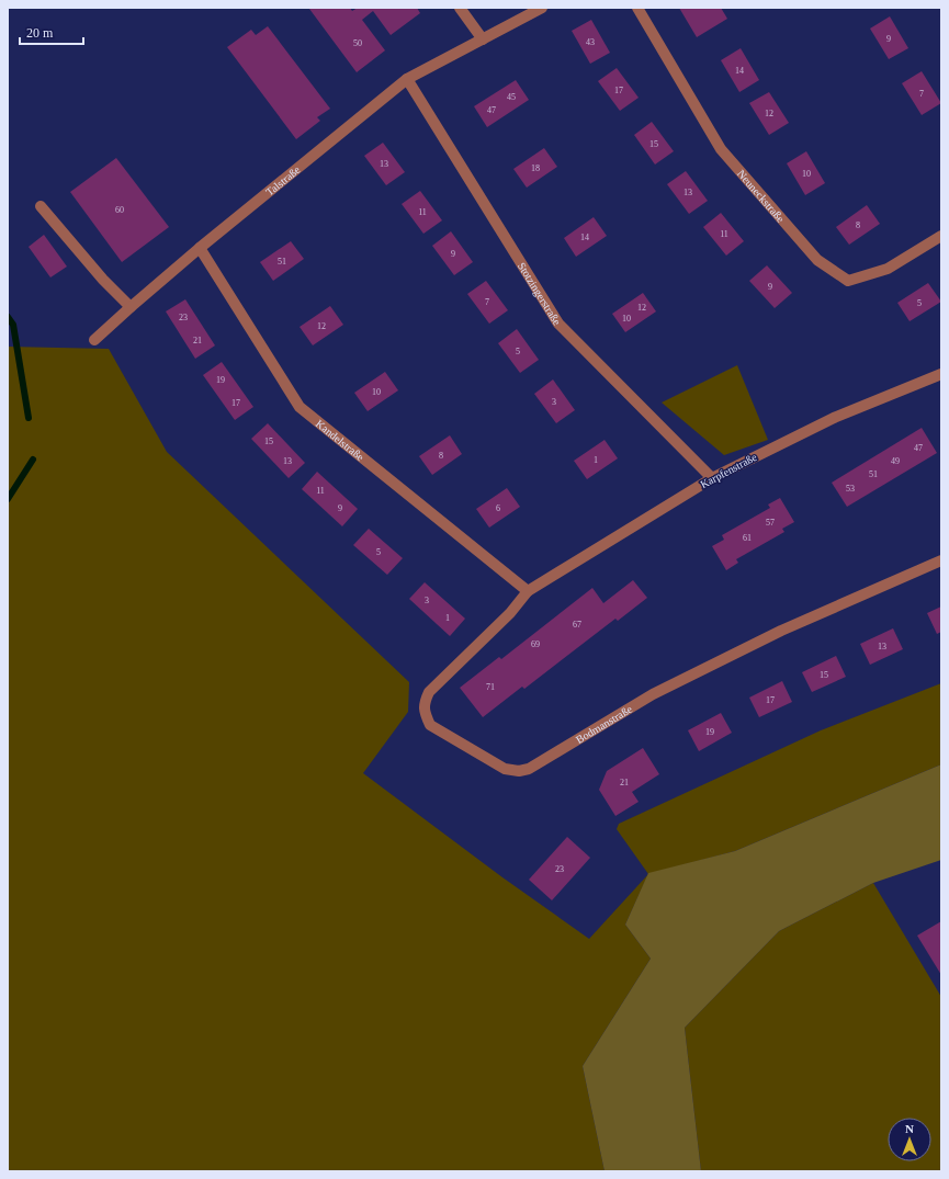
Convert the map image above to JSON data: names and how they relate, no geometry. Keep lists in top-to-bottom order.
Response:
{
  "streets": {
    "street": [
      "Talstraße",
      "Neuneckstraße",
      "Stotzingerstraße",
      "Kandelstraße",
      "Karpfenstraße",
      "Bodmanstraße"
    ]
  },
  "crossings": [
    ["Talstraße", "Stotzingerstraße"],
    ["Talstraße", "Kandelstraße"],
    ["Stotzingerstraße", "Karpfenstraße"],
    ["Kandelstraße", "Karpfenstraße"],
    ["Kandelstraße", "Bodmanstraße"],
    ["Karpfenstraße", "Bodmanstraße"]
  ],
  "house_numbers": [
    "9",
    "43",
    "50",
    "14",
    "17",
    "7",
    "45",
    "47",
    "12",
    "15",
    "13",
    "18",
    "10",
    "13",
    "60",
    "11",
    "8",
    "11",
    "14",
    "9",
    "51",
    "9",
    "7",
    "5",
    "12",
    "23",
    "10",
    "12",
    "21",
    "5",
    "19",
    "10",
    "3",
    "17",
    "15",
    "47",
    "8",
    "1",
    "13",
    "49",
    "51",
    "53",
    "11",
    "9",
    "6",
    "57",
    "61",
    "5",
    "3",
    "1",
    "67",
    "69",
    "13",
    "15",
    "71",
    "17",
    "19",
    "21",
    "23"
  ],
  "scale_bar": "20 m",
  "north": "top"
}
